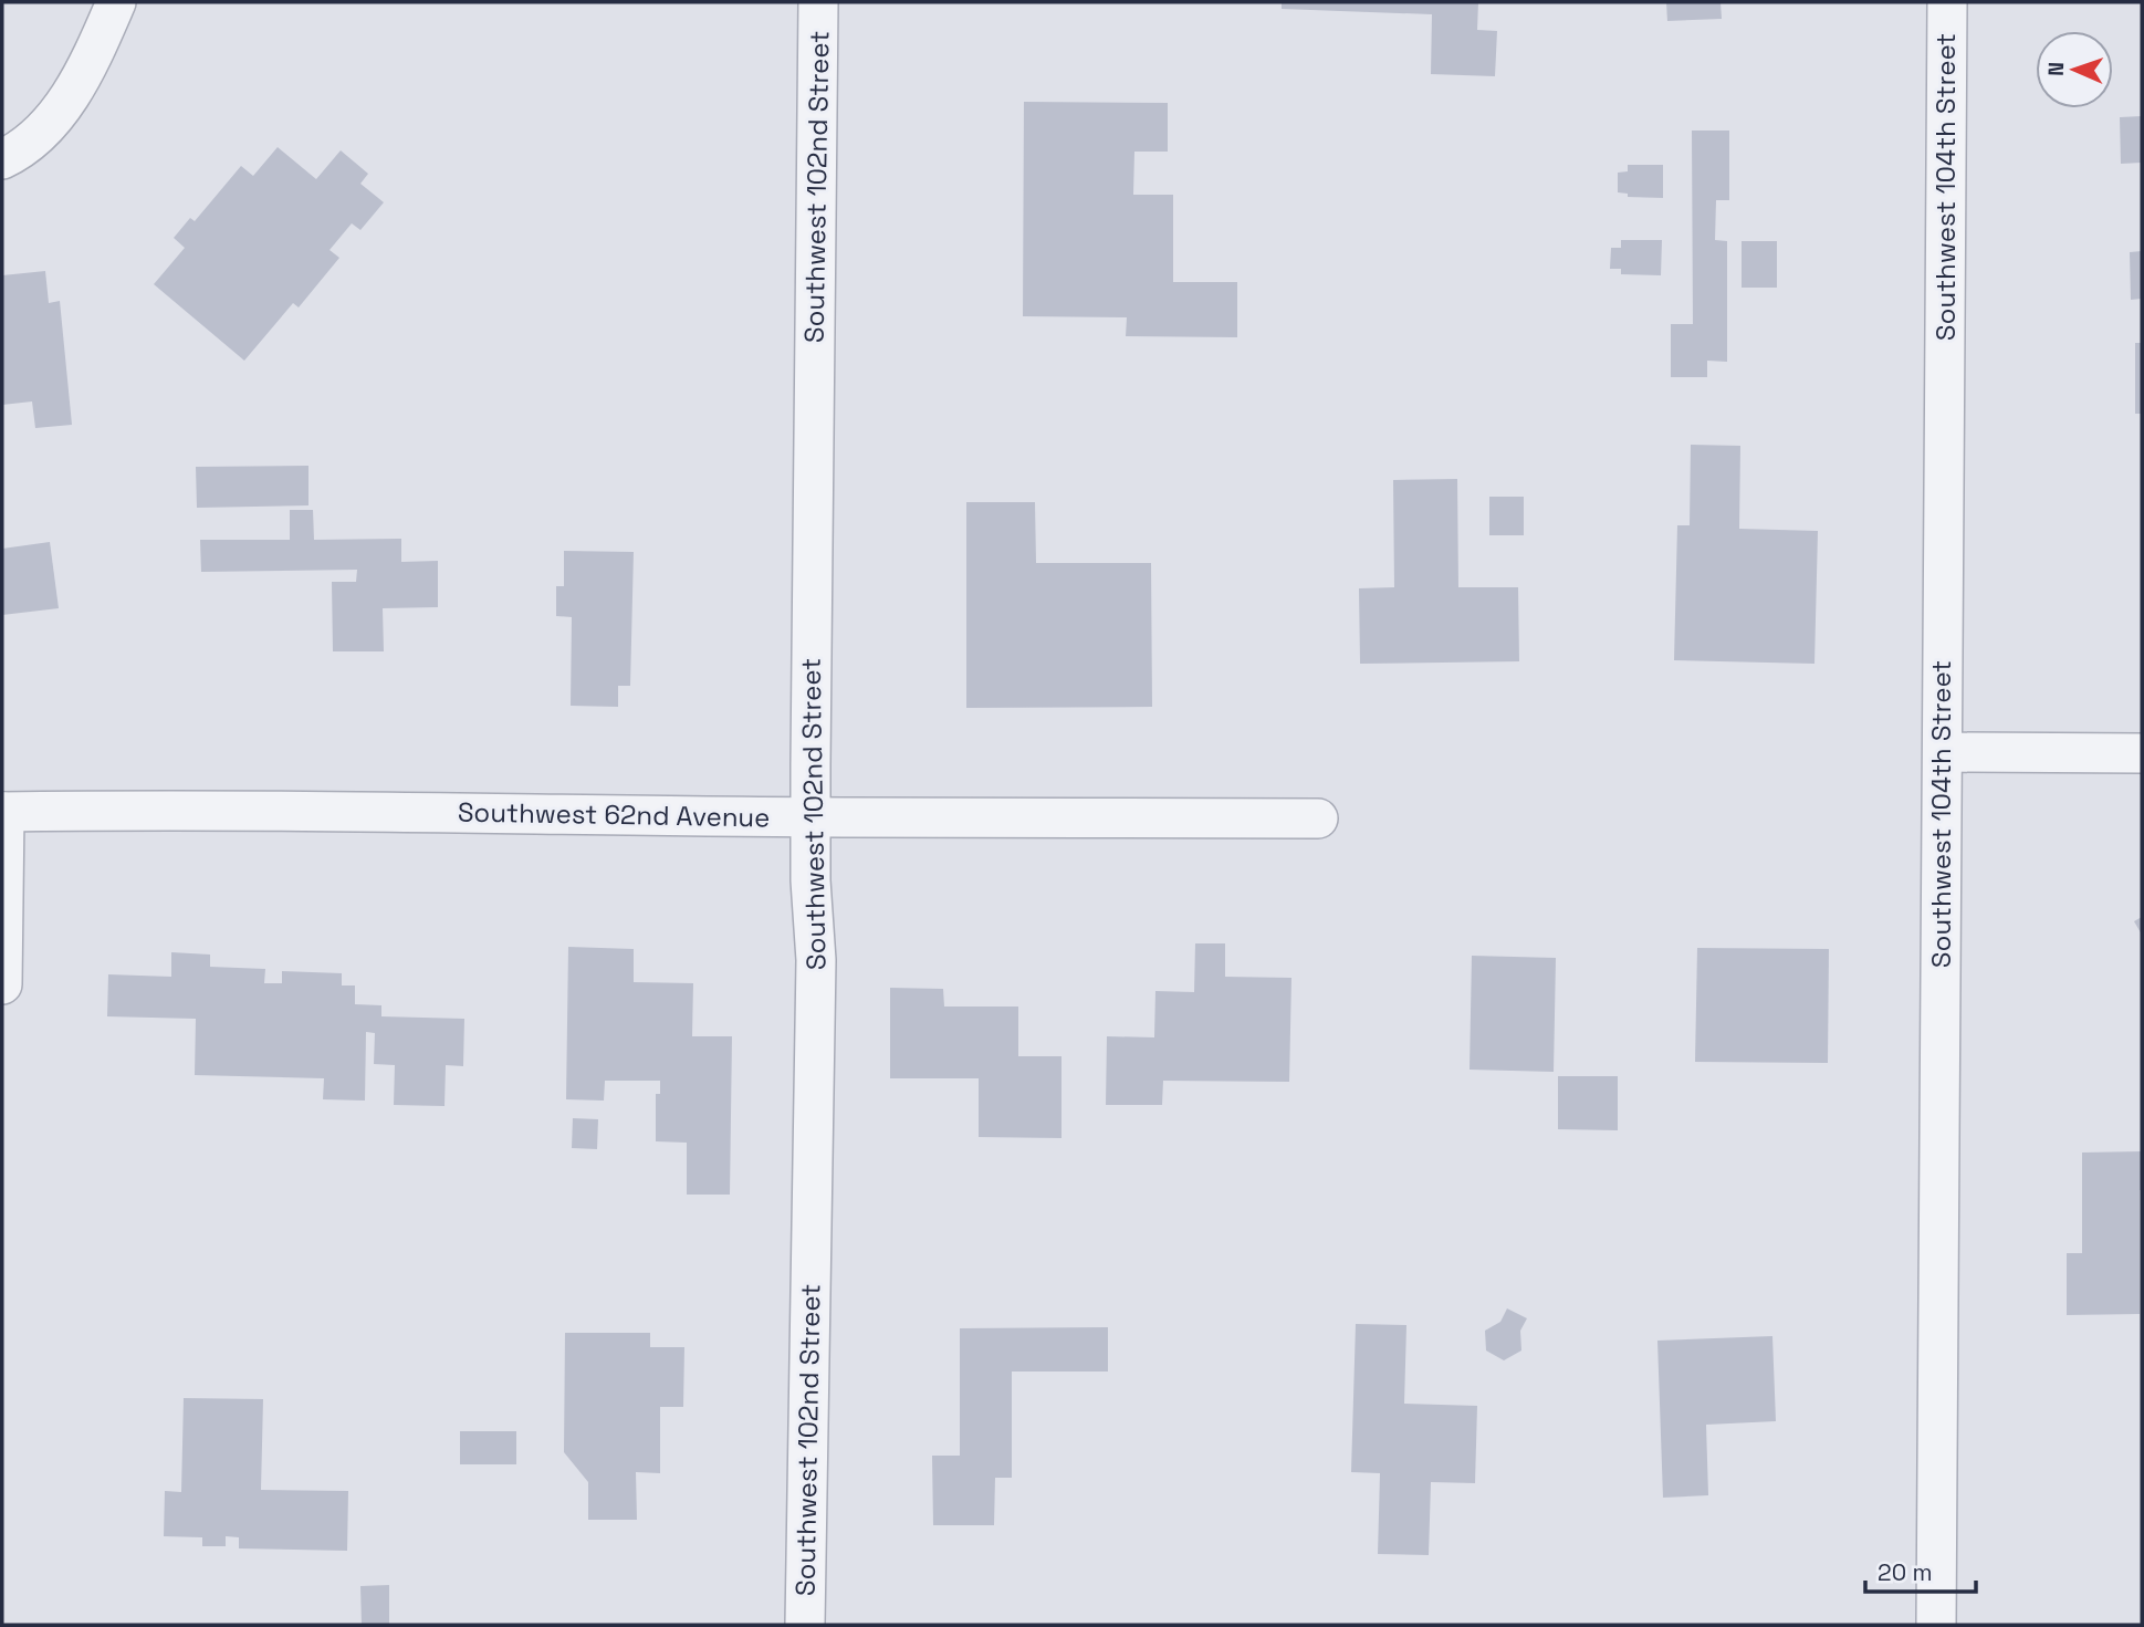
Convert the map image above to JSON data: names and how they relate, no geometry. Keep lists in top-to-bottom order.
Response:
{
  "streets": {
    "street": ["Southwest 102nd Street", "Southwest 104th Street", "Southwest 62nd Avenue"]
  },
  "crossings": [
    ["Southwest 102nd Street", "Southwest 62nd Avenue"]
  ],
  "scale_bar": "20 m",
  "north": "left"
}
